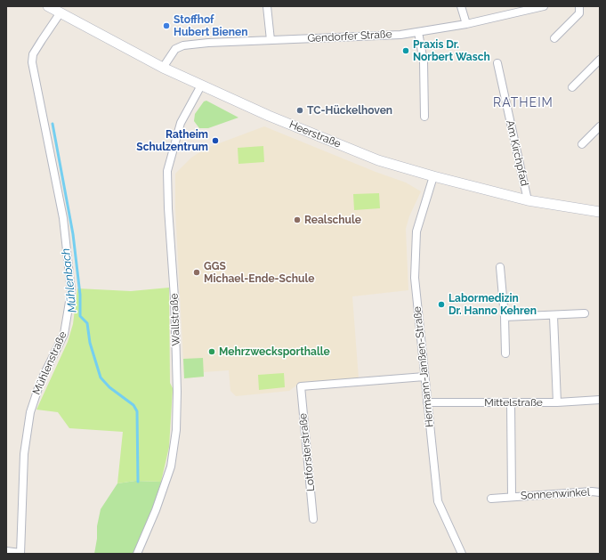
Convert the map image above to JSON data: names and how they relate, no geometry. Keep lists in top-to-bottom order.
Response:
{
  "streets": {
    "main road": ["Heerstraße"],
    "street": [
      "Gendorfer Straße",
      "Am Kirchpfad",
      "Wallstraße",
      "Mühlenstraße",
      "Hermann-Janßen-Straße",
      "Mittelstraße",
      "Lotforsterstraße",
      "Sonnenwinkel"
    ]
  },
  "crossings": [
    ["Gendorfer Straße", "Heerstraße"],
    ["Heerstraße", "Am Kirchpfad"],
    ["Heerstraße", "Wallstraße"],
    ["Heerstraße", "Mühlenstraße"],
    ["Heerstraße", "Hermann-Janßen-Straße"],
    ["Hermann-Janßen-Straße", "Mittelstraße"],
    ["Hermann-Janßen-Straße", "Lotforsterstraße"],
    ["Mittelstraße", "Sonnenwinkel"]
  ],
  "districts": ["RATHEIM"],
  "water": ["Mühlenbach"],
  "places": [
    "Stoffhof Hubert Bienen",
    "Praxis Dr. Norbert Wasch",
    "TC-Hückelhoven",
    "Ratheim Schulzentrum",
    "Realschule",
    "GGS Michael-Ende-Schule",
    "Labormedizin Dr. Hanno Kehren",
    "Mehrzwecksporthalle"
  ]
}
